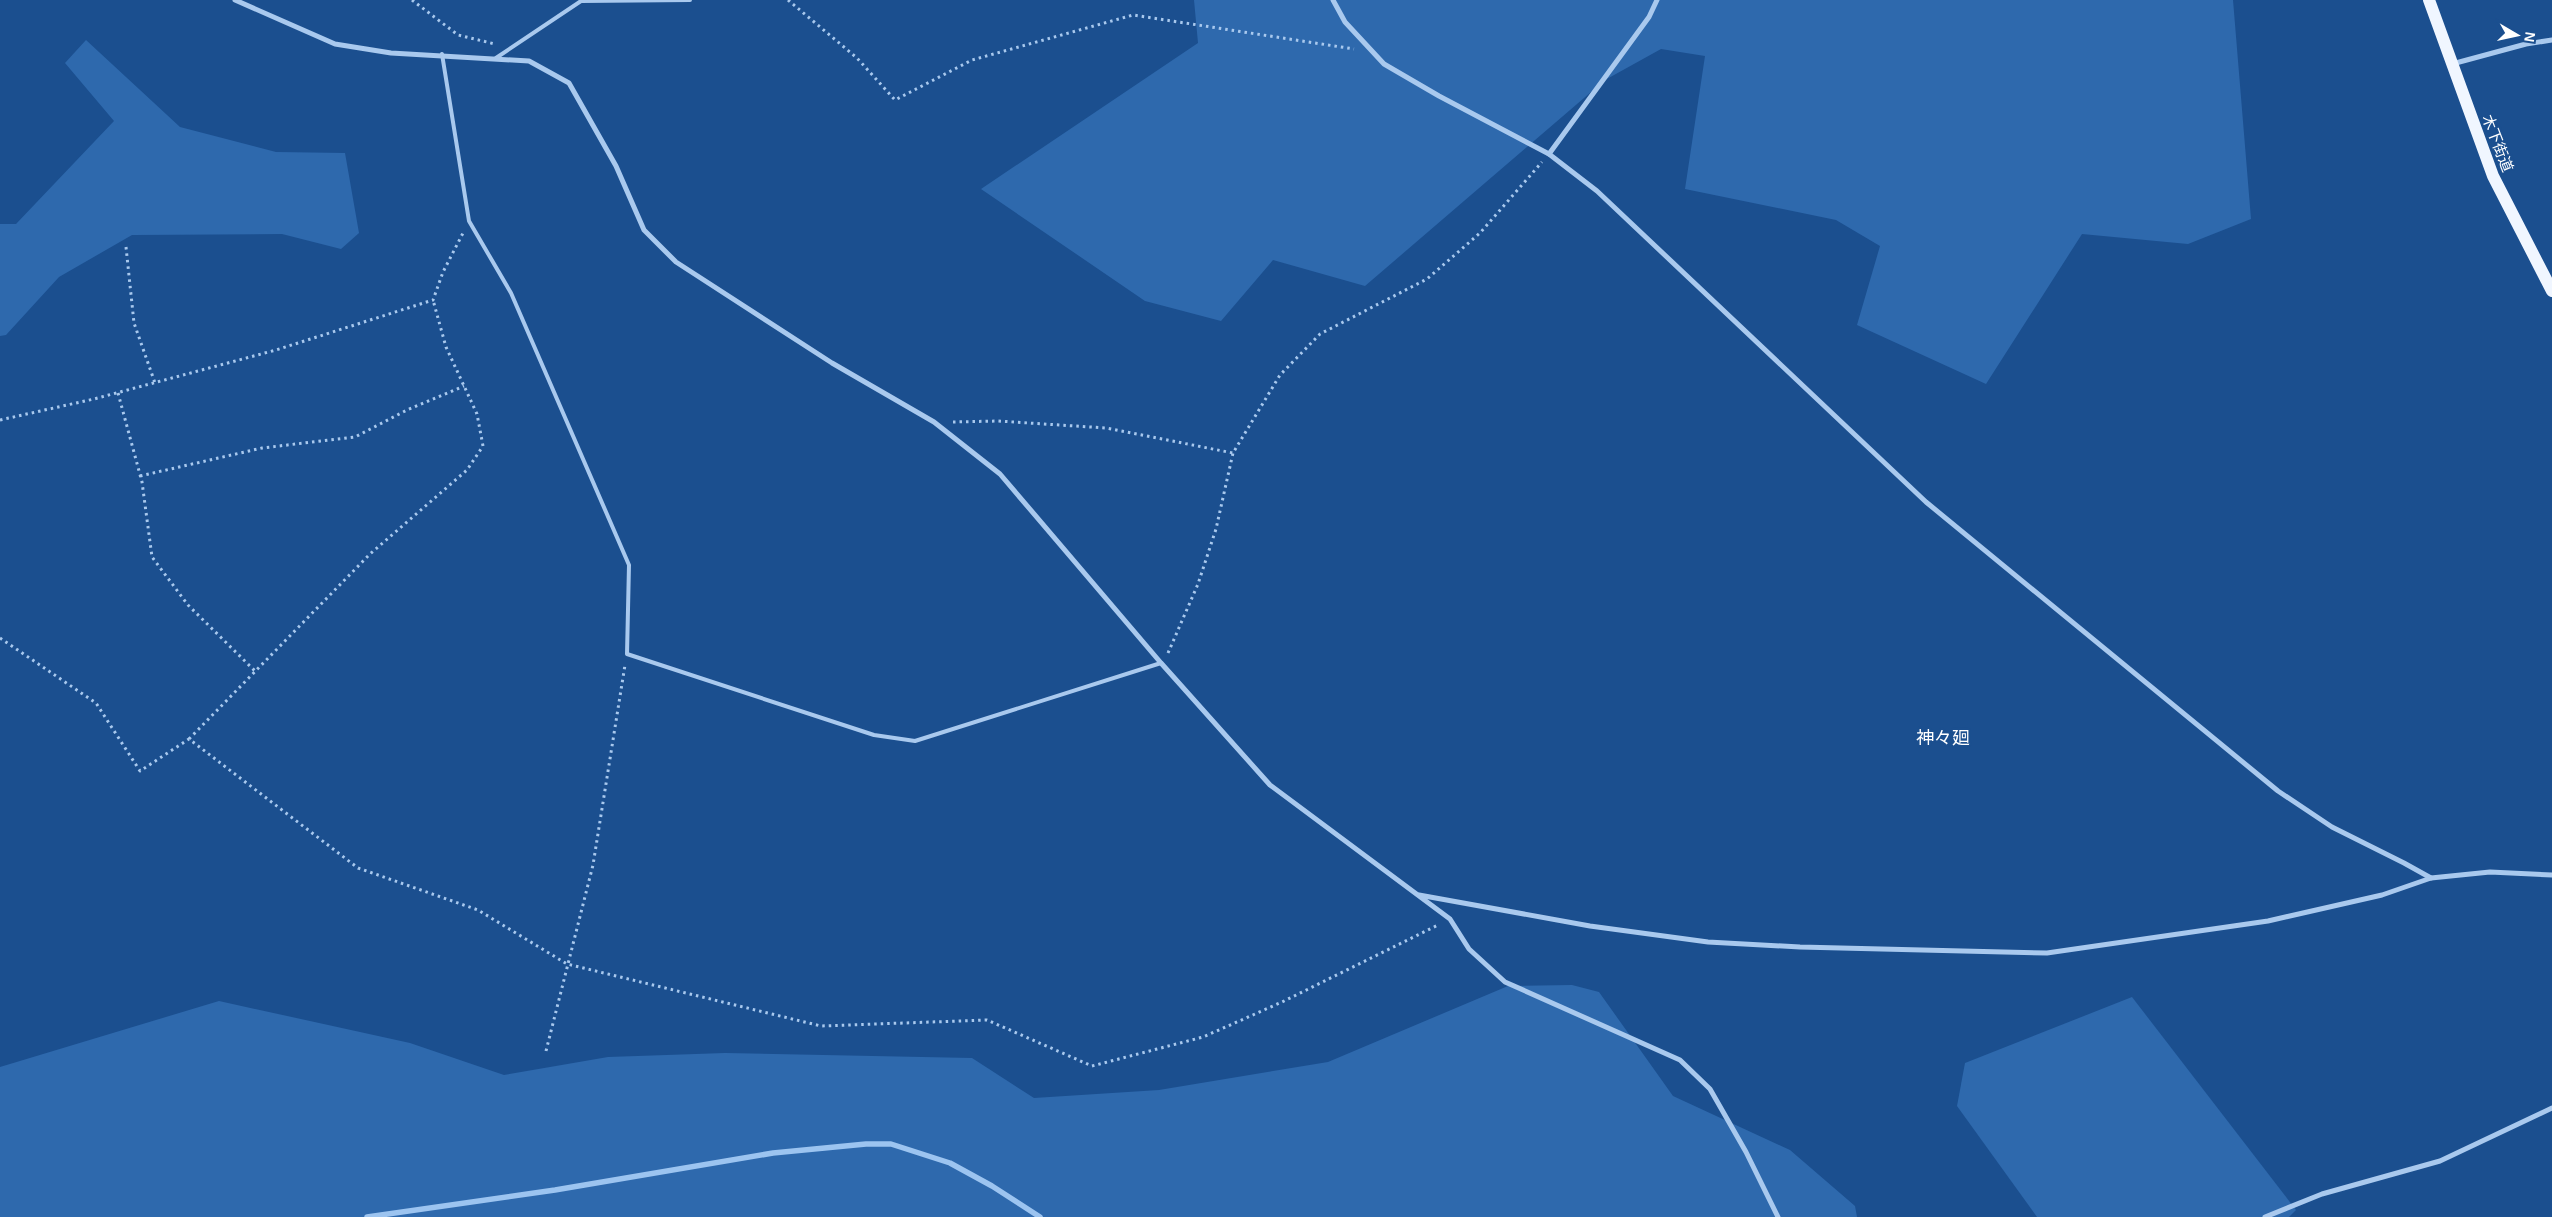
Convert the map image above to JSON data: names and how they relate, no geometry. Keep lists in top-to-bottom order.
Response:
{
  "streets": {
    "main road": ["木下街道"]
  },
  "districts": ["神々廻"],
  "north": "right"
}
